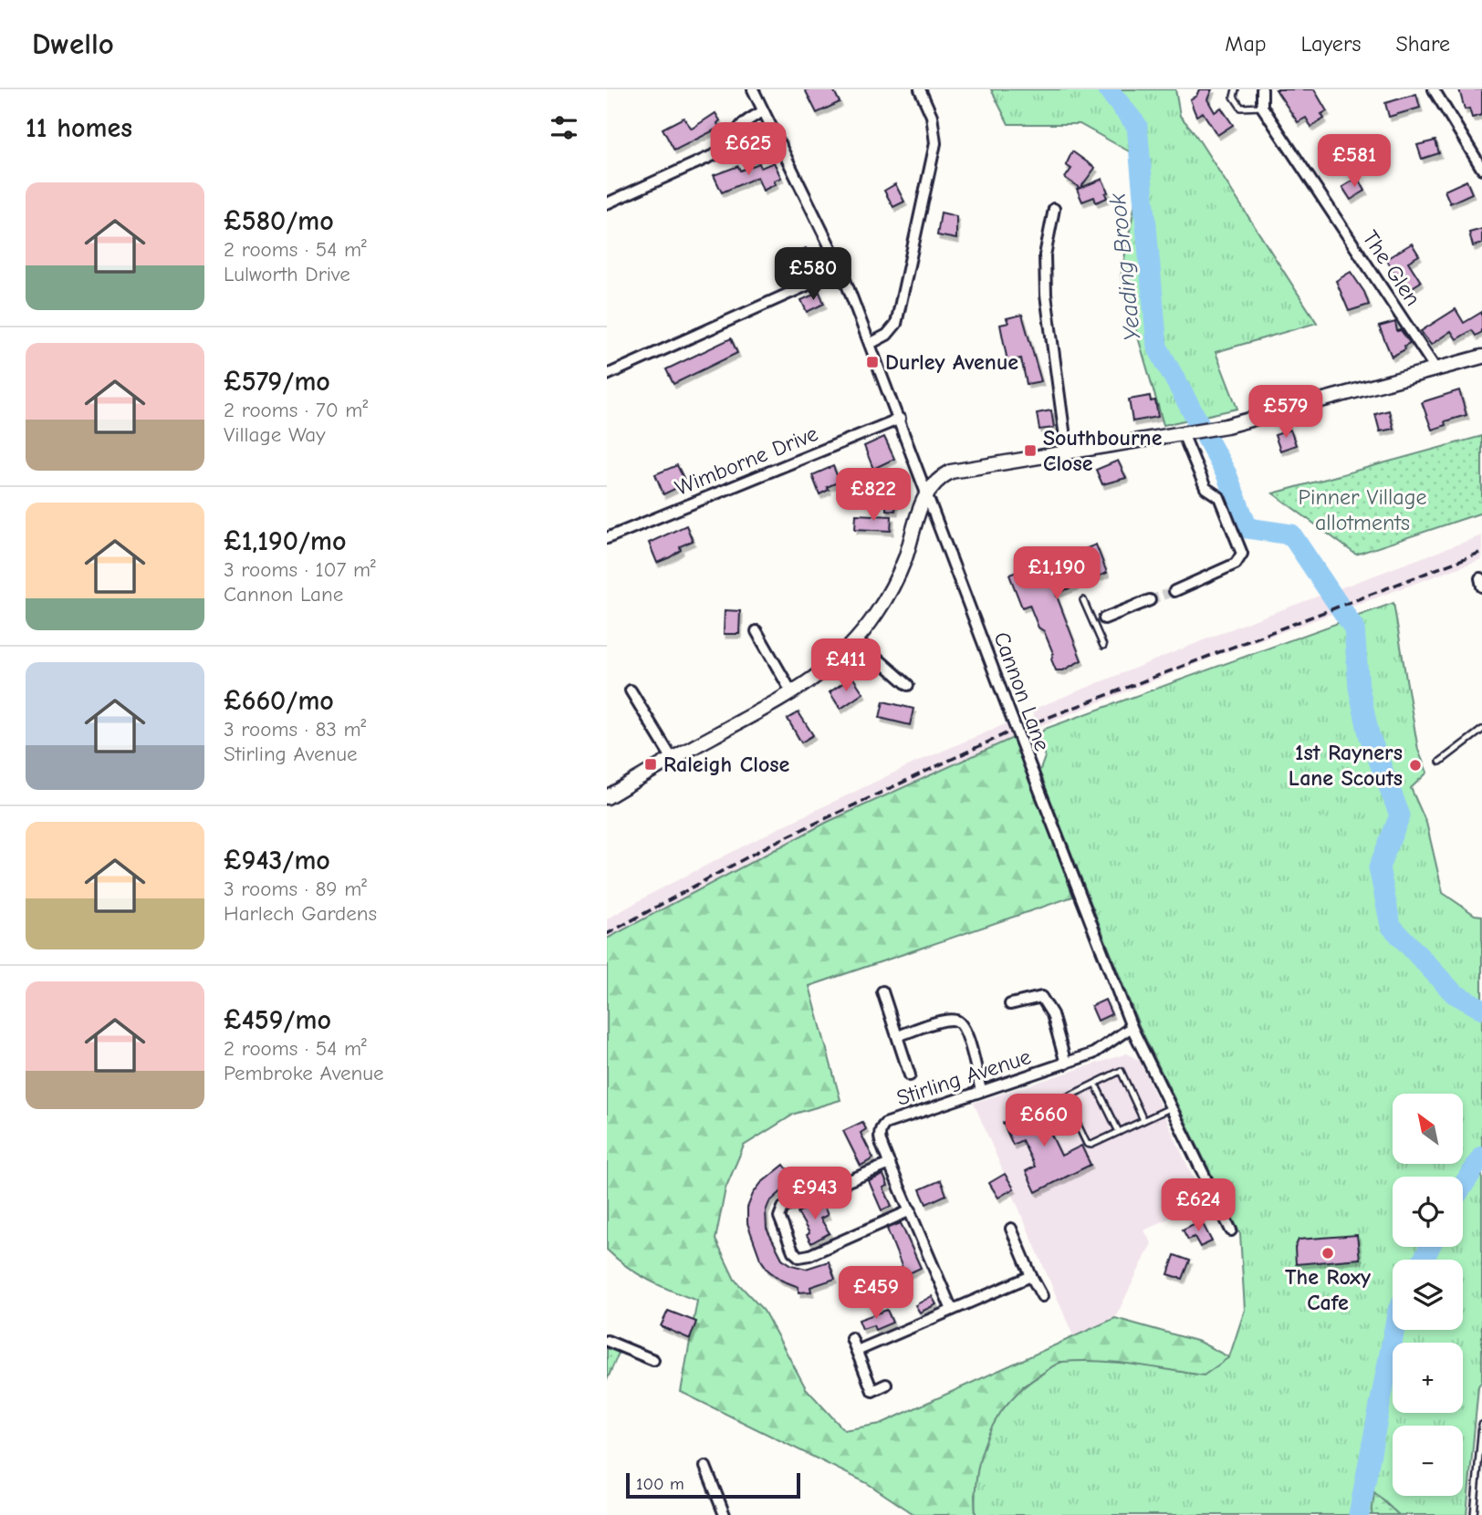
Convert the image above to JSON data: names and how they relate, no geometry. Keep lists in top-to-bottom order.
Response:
{
  "streets": {
    "street": [
      "The Glen",
      "Wimborne Drive",
      "Cannon Lane",
      "Stirling Avenue"
    ]
  },
  "crossings": [
    ["Wimborne Drive", "Cannon Lane"],
    ["Cannon Lane", "Stirling Avenue"]
  ],
  "water": ["Yeading Brook"],
  "parks": ["Pinner Village allotments"],
  "places": {
    "transit": ["Durley Avenue", "Southbourne Close", "Raleigh Close"],
    "other": ["1st Rayners Lane Scouts", "The Roxy Cafe"]
  },
  "scale_bar": "100 m",
  "north": "top left",
  "page": {
    "header": "Dwello",
    "nav": ["Map", "Layers", "Share"],
    "heading": "11 homes",
    "price": [
      "£625",
      "£581",
      "£580",
      "£579",
      "£822",
      "£1,190",
      "£411",
      "£660",
      "£943",
      "£624",
      "£459"
    ],
    "list": [
      {
        "name": "£580/mo",
        "note": "2 rooms · 54 m² · Lulworth Drive"
      },
      {
        "name": "£579/mo",
        "note": "2 rooms · 70 m² · Village Way"
      },
      {
        "name": "£1,190/mo",
        "note": "3 rooms · 107 m² · Cannon Lane"
      },
      {
        "name": "£660/mo",
        "note": "3 rooms · 83 m² · Stirling Avenue"
      },
      {
        "name": "£943/mo",
        "note": "3 rooms · 89 m² · Harlech Gardens"
      },
      {
        "name": "£459/mo",
        "note": "2 rooms · 54 m² · Pembroke Avenue"
      }
    ],
    "map_buttons": ["+", "−"],
    "scale": "100 m"
  }
}
